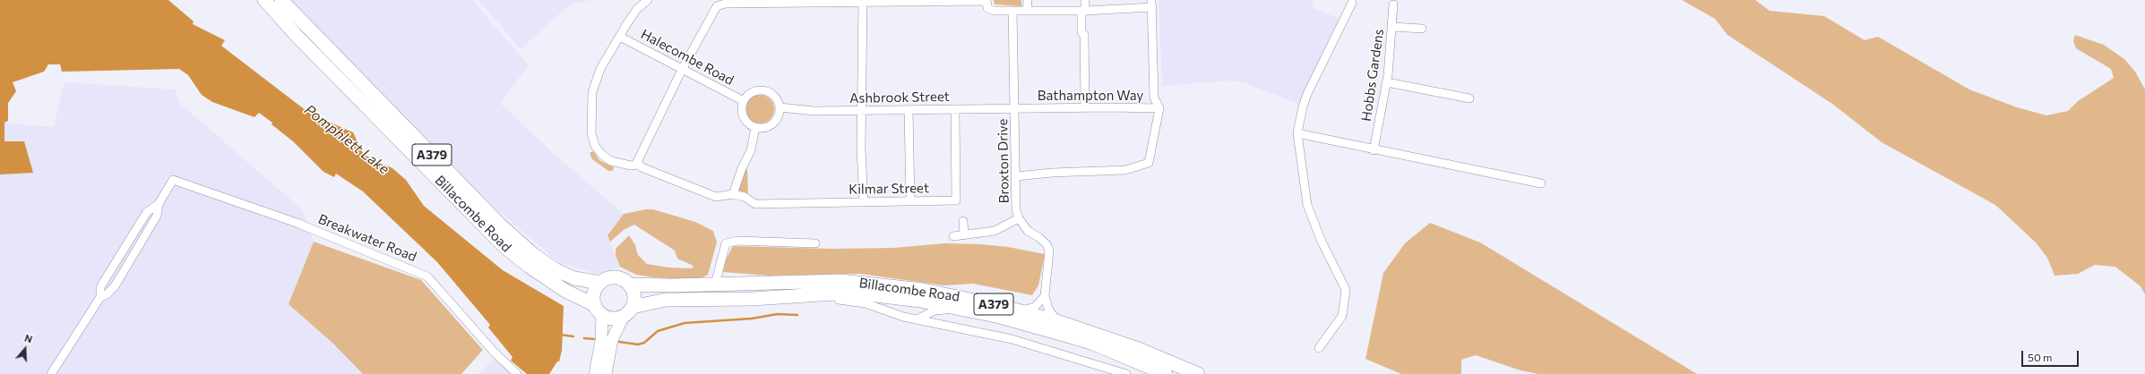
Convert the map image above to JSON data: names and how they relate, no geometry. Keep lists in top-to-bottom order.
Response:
{
  "streets": {
    "main road": ["A379", "Billacombe Road"],
    "street": [
      "Halecombe Road",
      "Hobbs Gardens",
      "Bathampton Way",
      "Ashbrook Street",
      "Broxton Drive",
      "Kilmar Street",
      "Breakwater Road"
    ]
  },
  "crossings": [
    ["Halecombe Road", "Ashbrook Street"],
    ["Halecombe Road", "Kilmar Street"],
    ["Bathampton Way", "Ashbrook Street"],
    ["Bathampton Way", "Broxton Drive"],
    ["Ashbrook Street", "Broxton Drive"],
    ["Ashbrook Street", "Kilmar Street"],
    ["A379", "Billacombe Road"],
    ["Broxton Drive", "Billacombe Road"]
  ],
  "water": ["Pomphlett Lake"],
  "scale_bar": "50 m",
  "north": "top"
}
